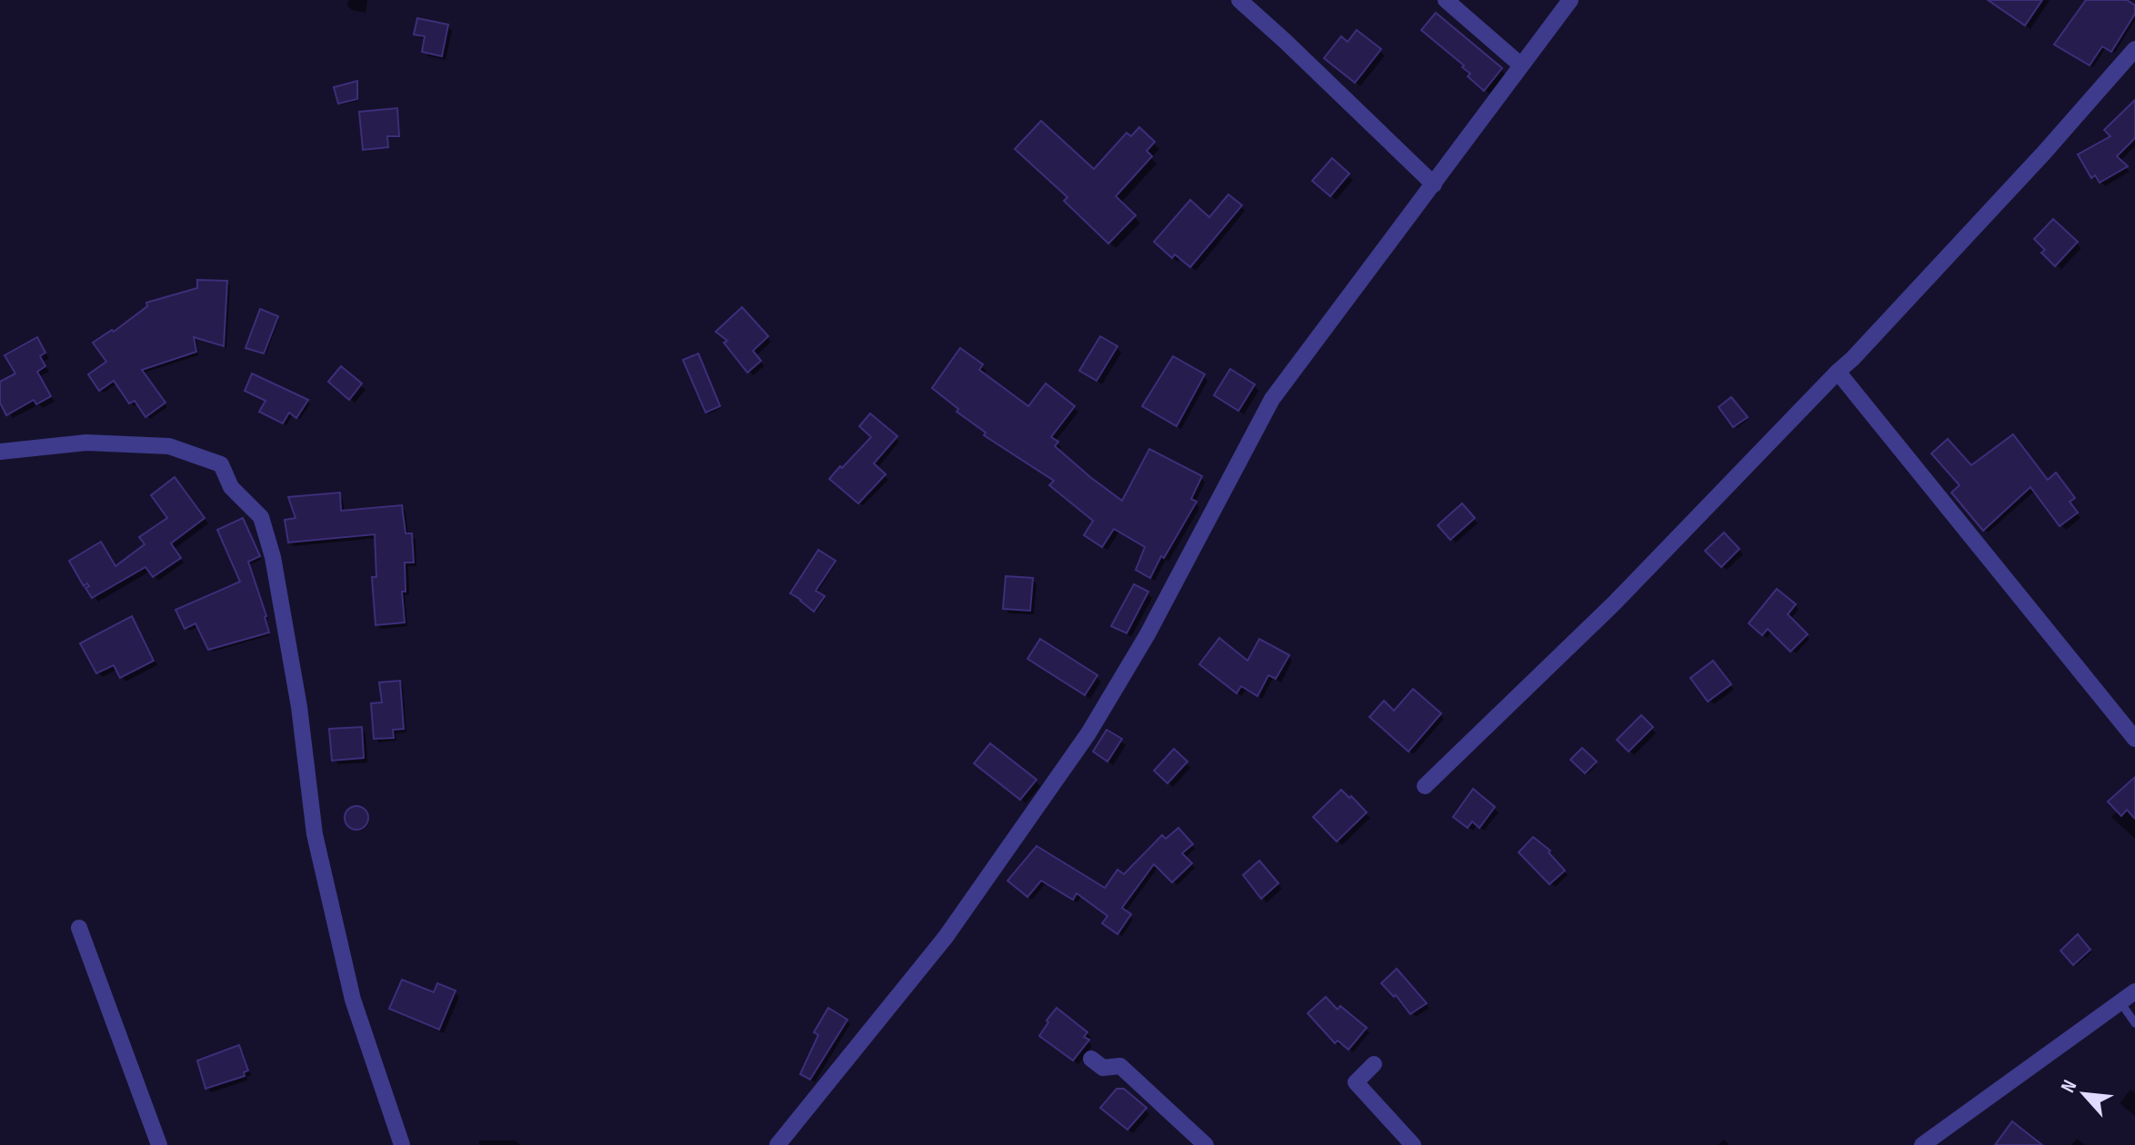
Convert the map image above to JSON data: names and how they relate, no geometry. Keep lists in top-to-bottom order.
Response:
{
  "north": "top left"
}
